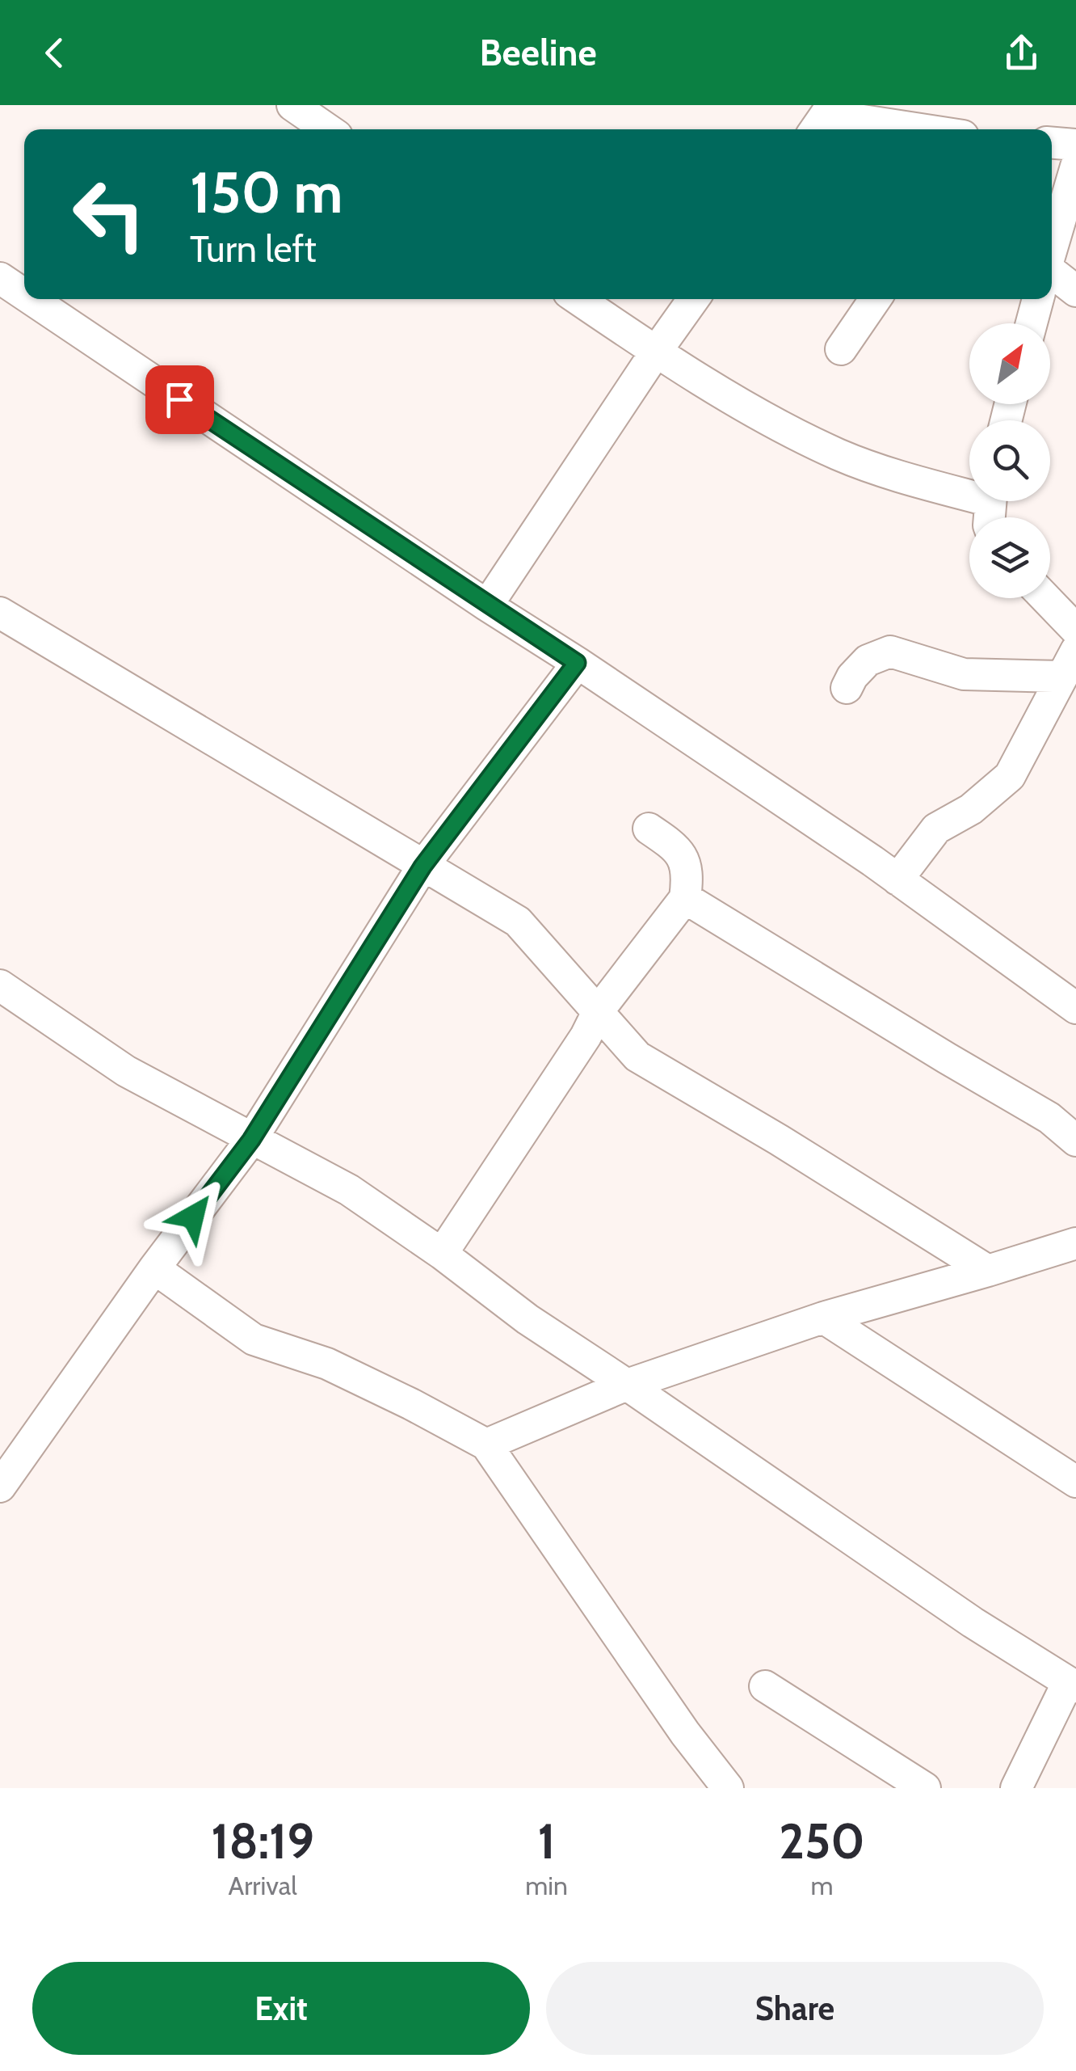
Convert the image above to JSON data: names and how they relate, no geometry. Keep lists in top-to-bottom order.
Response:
{
  "north": "top right",
  "page": {
    "header": "Beeline",
    "turn": ["150 m", "Turn left"],
    "eta": [
      "18:19",
      "Arrival",
      "1",
      "min",
      "250",
      "m"
    ],
    "buttons": ["Exit", "Share"]
  }
}
